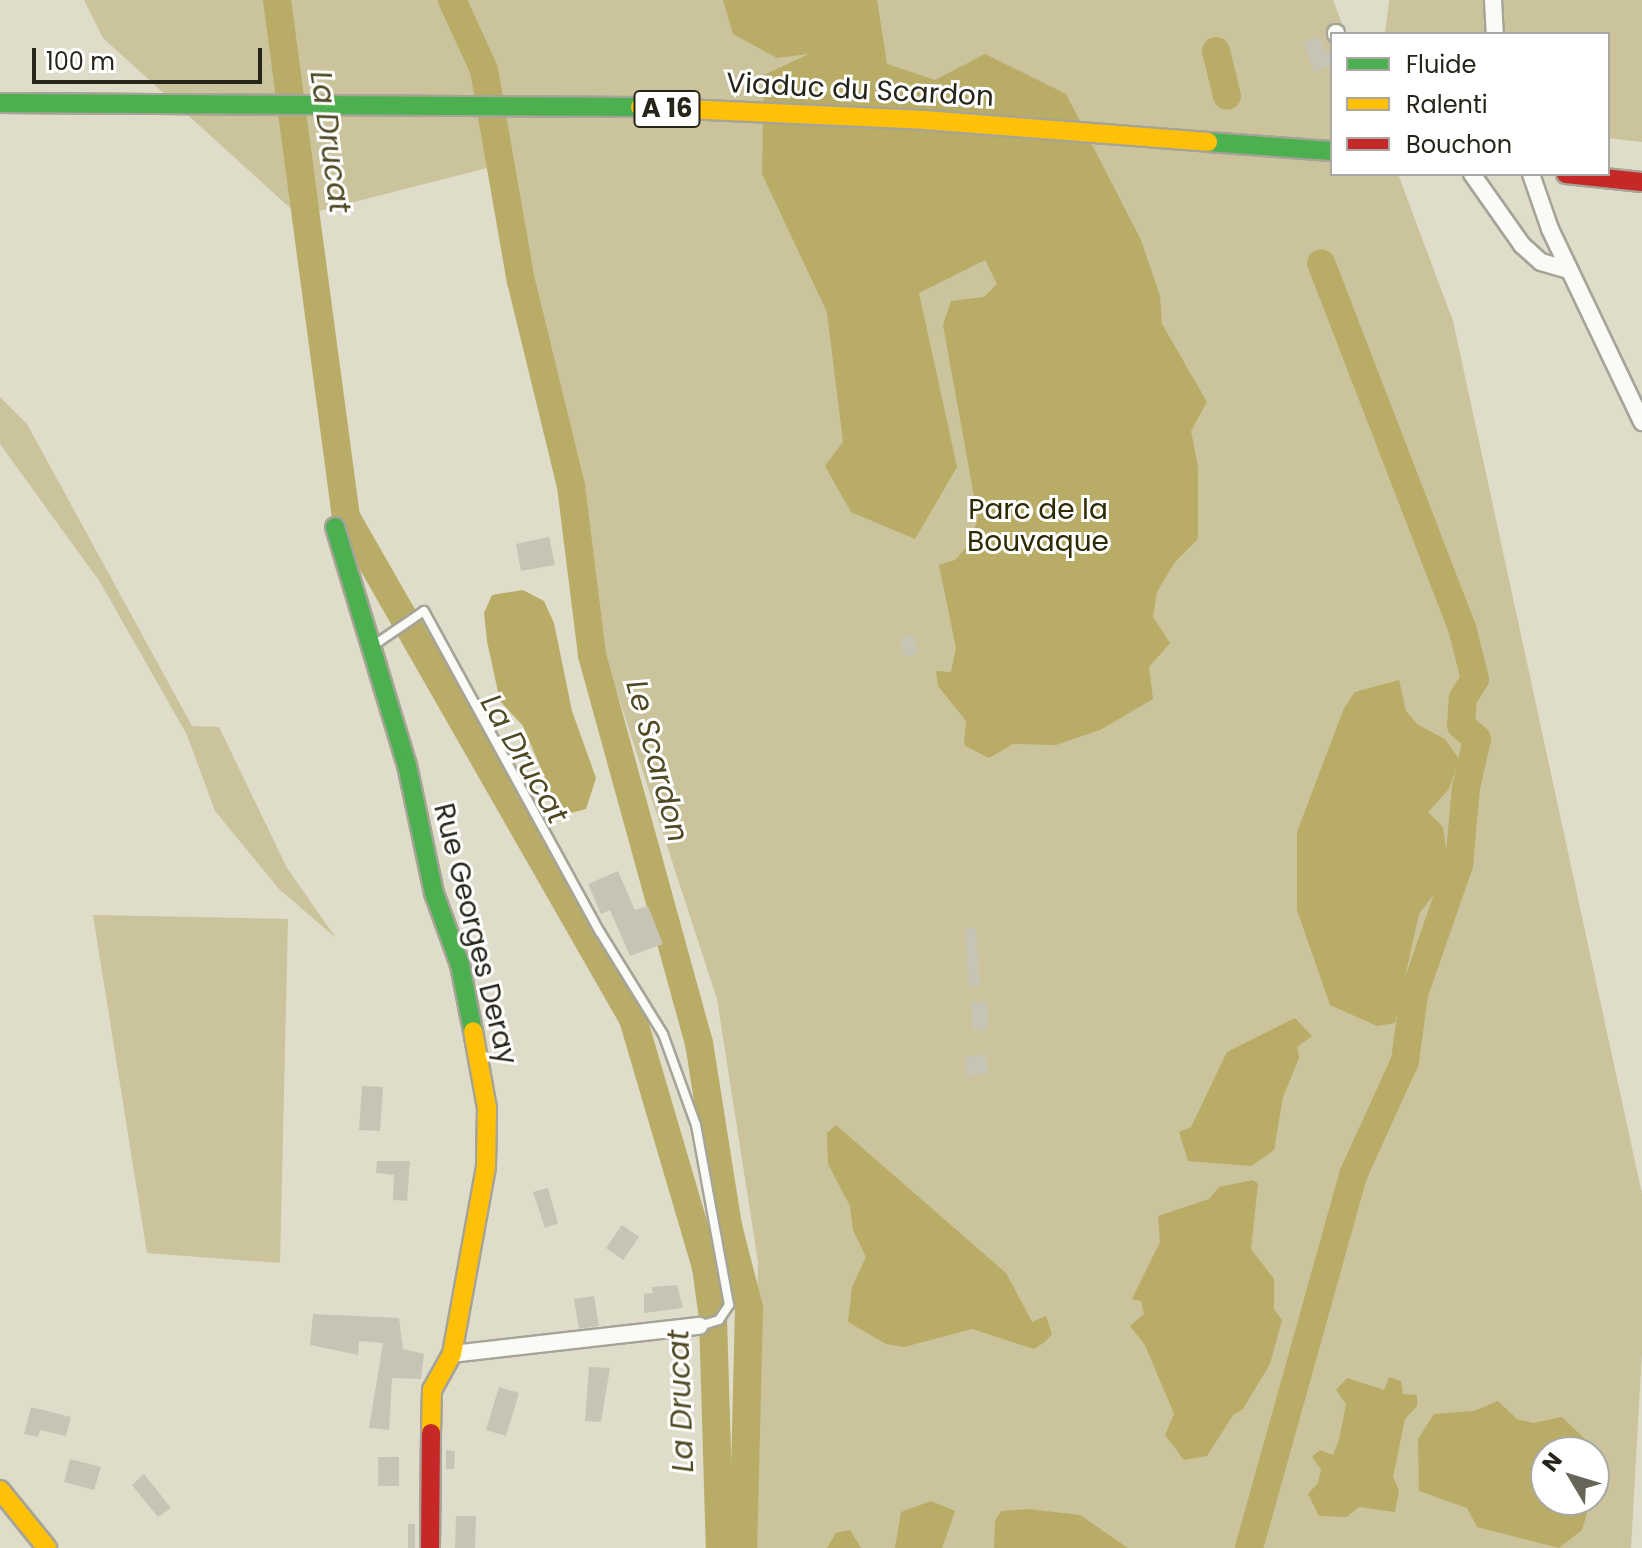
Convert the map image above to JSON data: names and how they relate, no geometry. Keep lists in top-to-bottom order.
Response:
{
  "streets": {
    "main road": ["Viaduc du Scardon", "A 16", "Rue Georges Deray"]
  },
  "water": ["La Drucat", "Le Scardon"],
  "parks": ["Parc de la Bouvaque"],
  "legend": ["Fluide", "Ralenti", "Bouchon"],
  "scale_bar": "100 m",
  "north": "top left"
}
